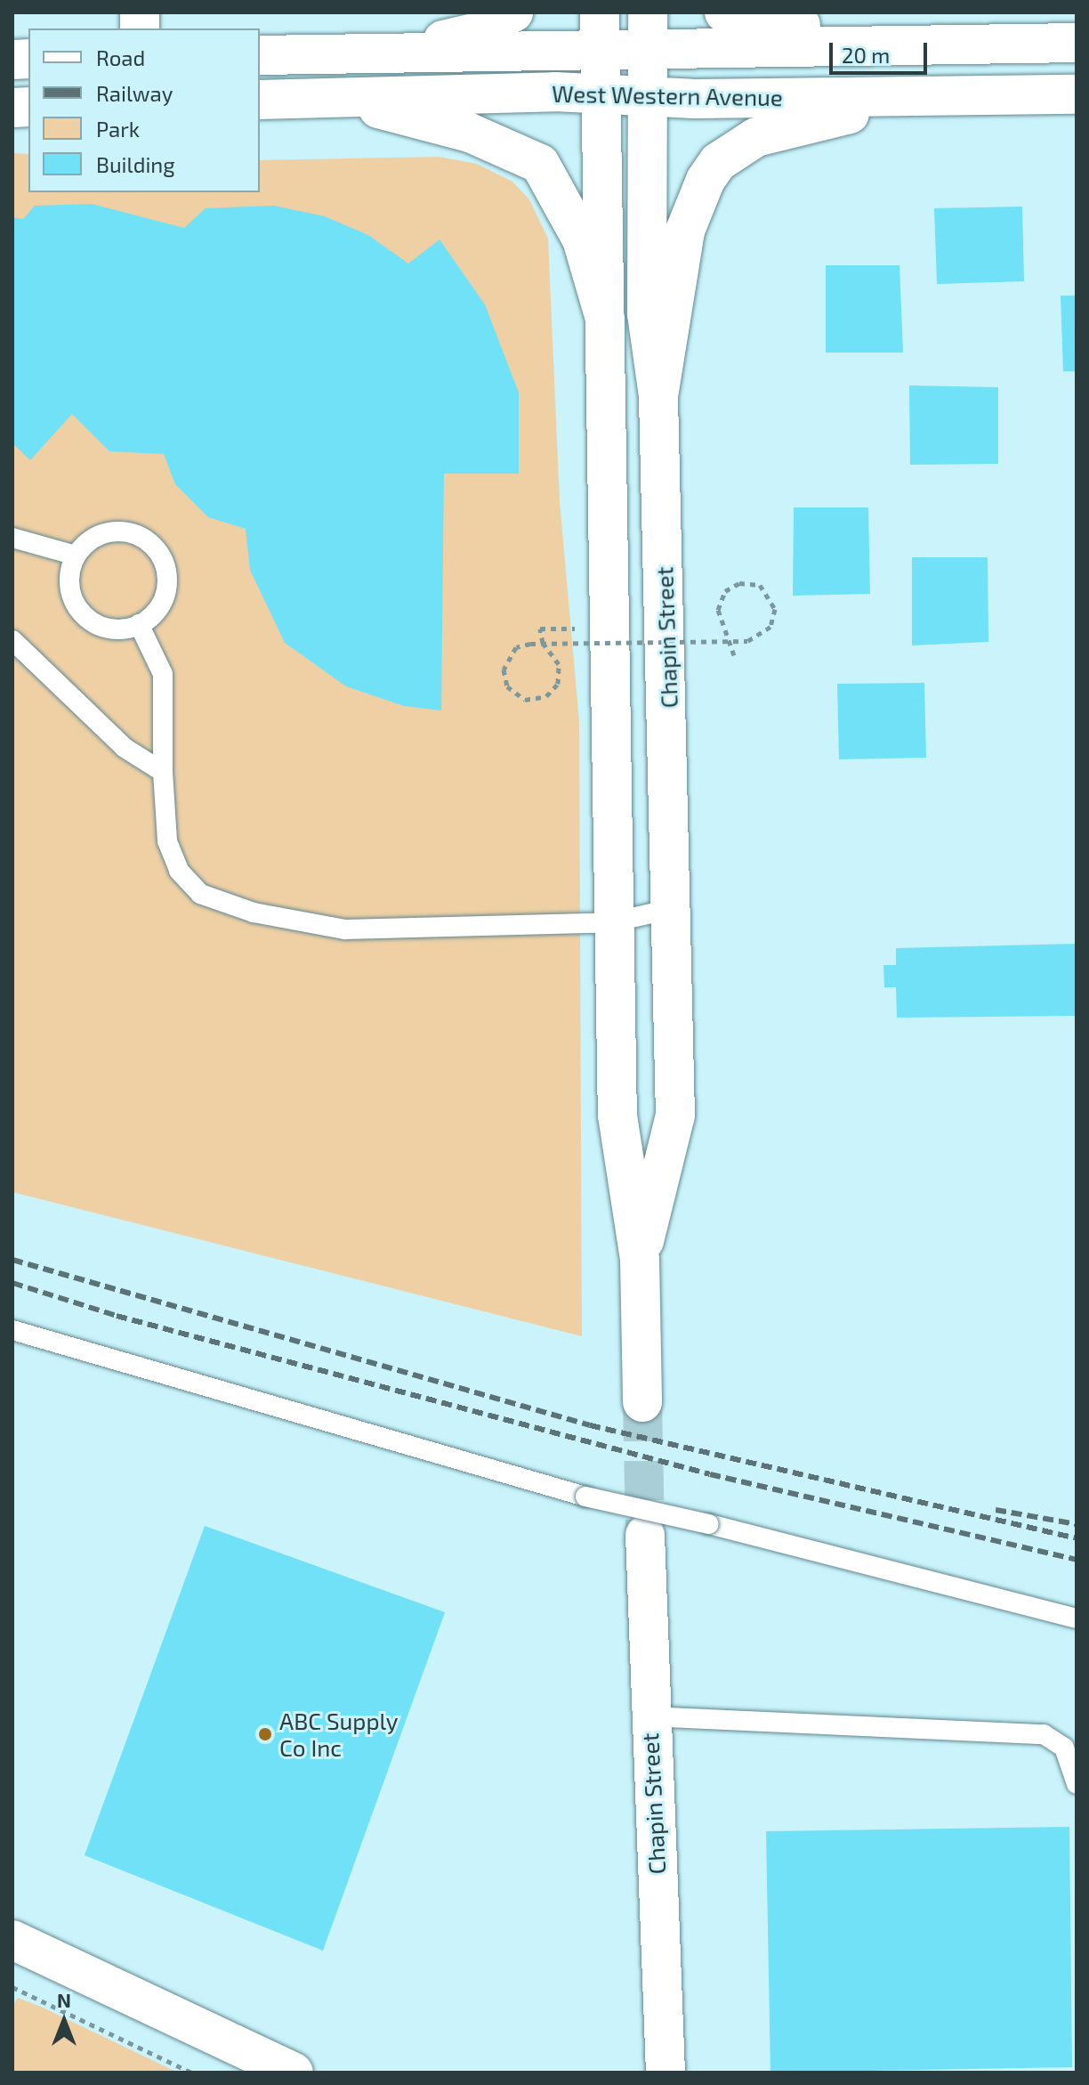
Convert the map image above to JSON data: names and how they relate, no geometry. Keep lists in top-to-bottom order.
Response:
{
  "streets": {
    "main road": ["West Western Avenue", "Chapin Street"]
  },
  "crossings": [
    ["West Western Avenue", "Chapin Street"]
  ],
  "places": ["ABC Supply Co Inc"],
  "legend": [
    "Road",
    "Railway",
    "Park",
    "Building"
  ],
  "scale_bar": "20 m",
  "north": "top"
}
